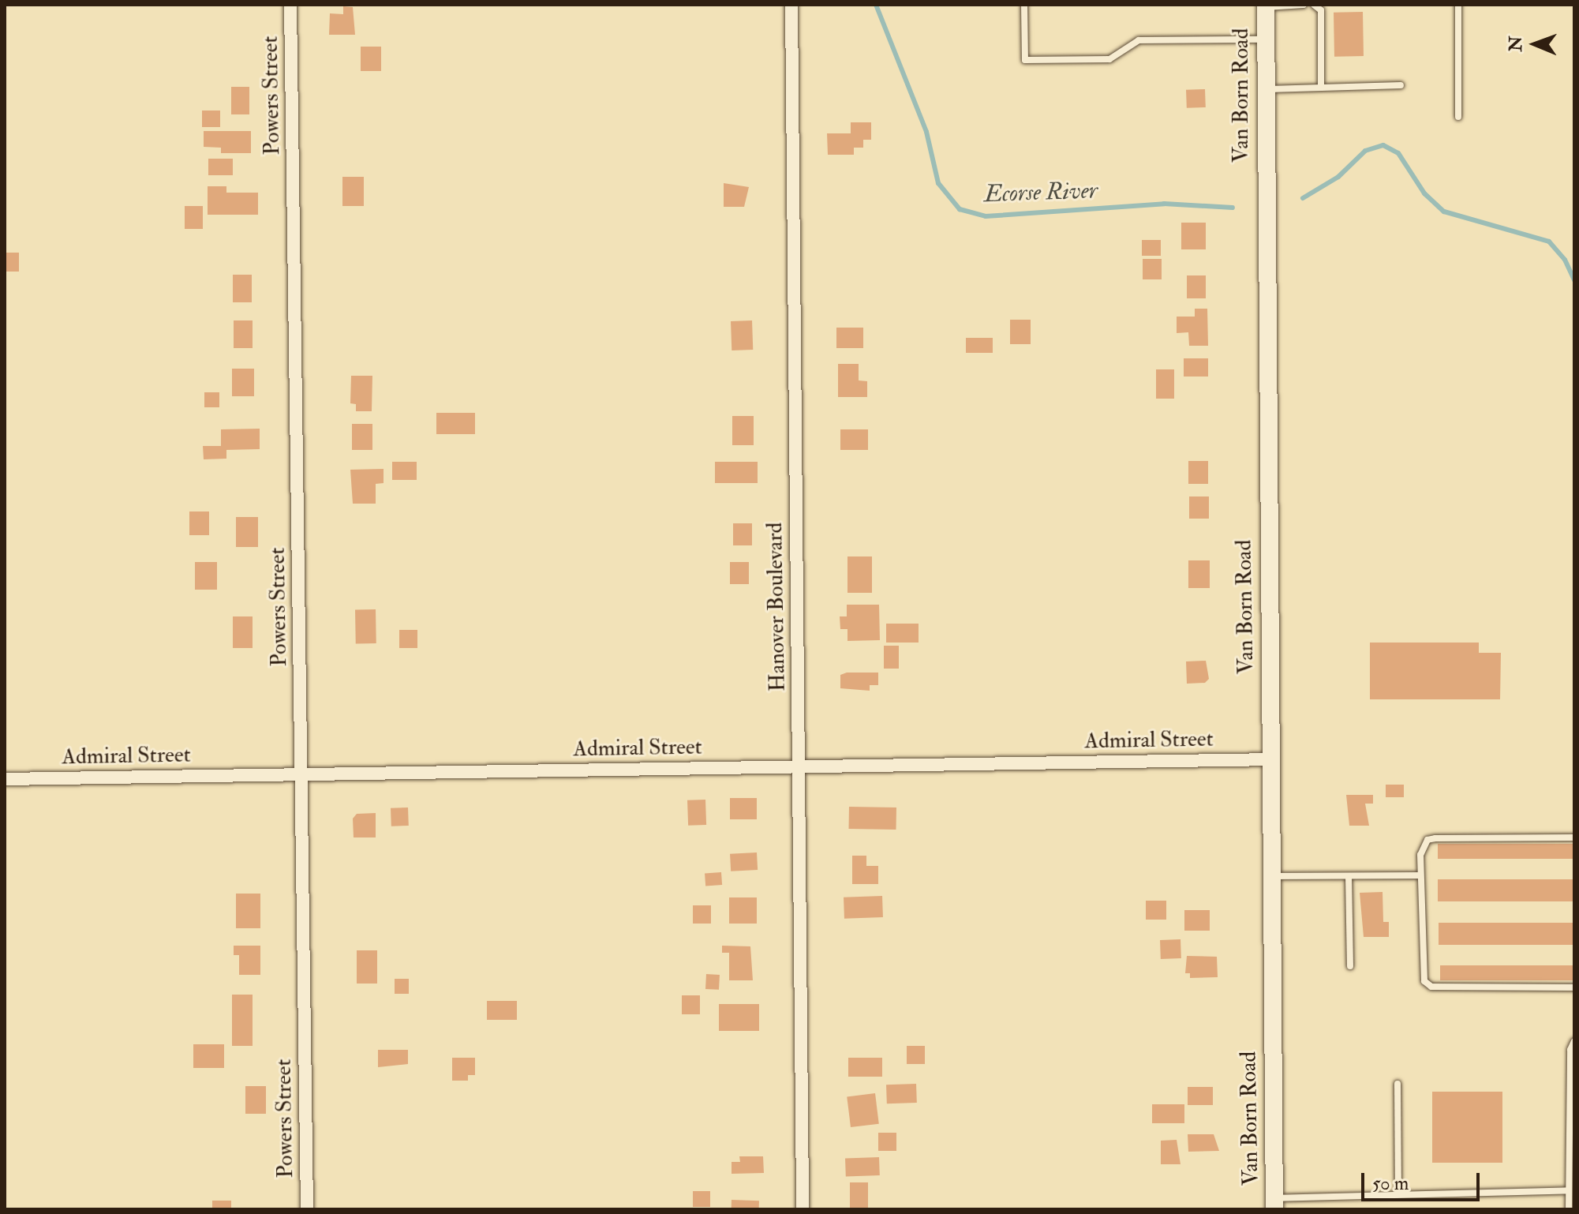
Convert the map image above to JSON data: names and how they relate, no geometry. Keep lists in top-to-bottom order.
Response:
{
  "streets": {
    "main road": ["Van Born Road"],
    "street": ["Powers Street", "Hanover Boulevard", "Admiral Street"]
  },
  "crossings": [
    ["Powers Street", "Admiral Street"],
    ["Van Born Road", "Admiral Street"],
    ["Hanover Boulevard", "Admiral Street"]
  ],
  "water": ["Ecorse River"],
  "scale_bar": "50 m",
  "north": "left"
}
